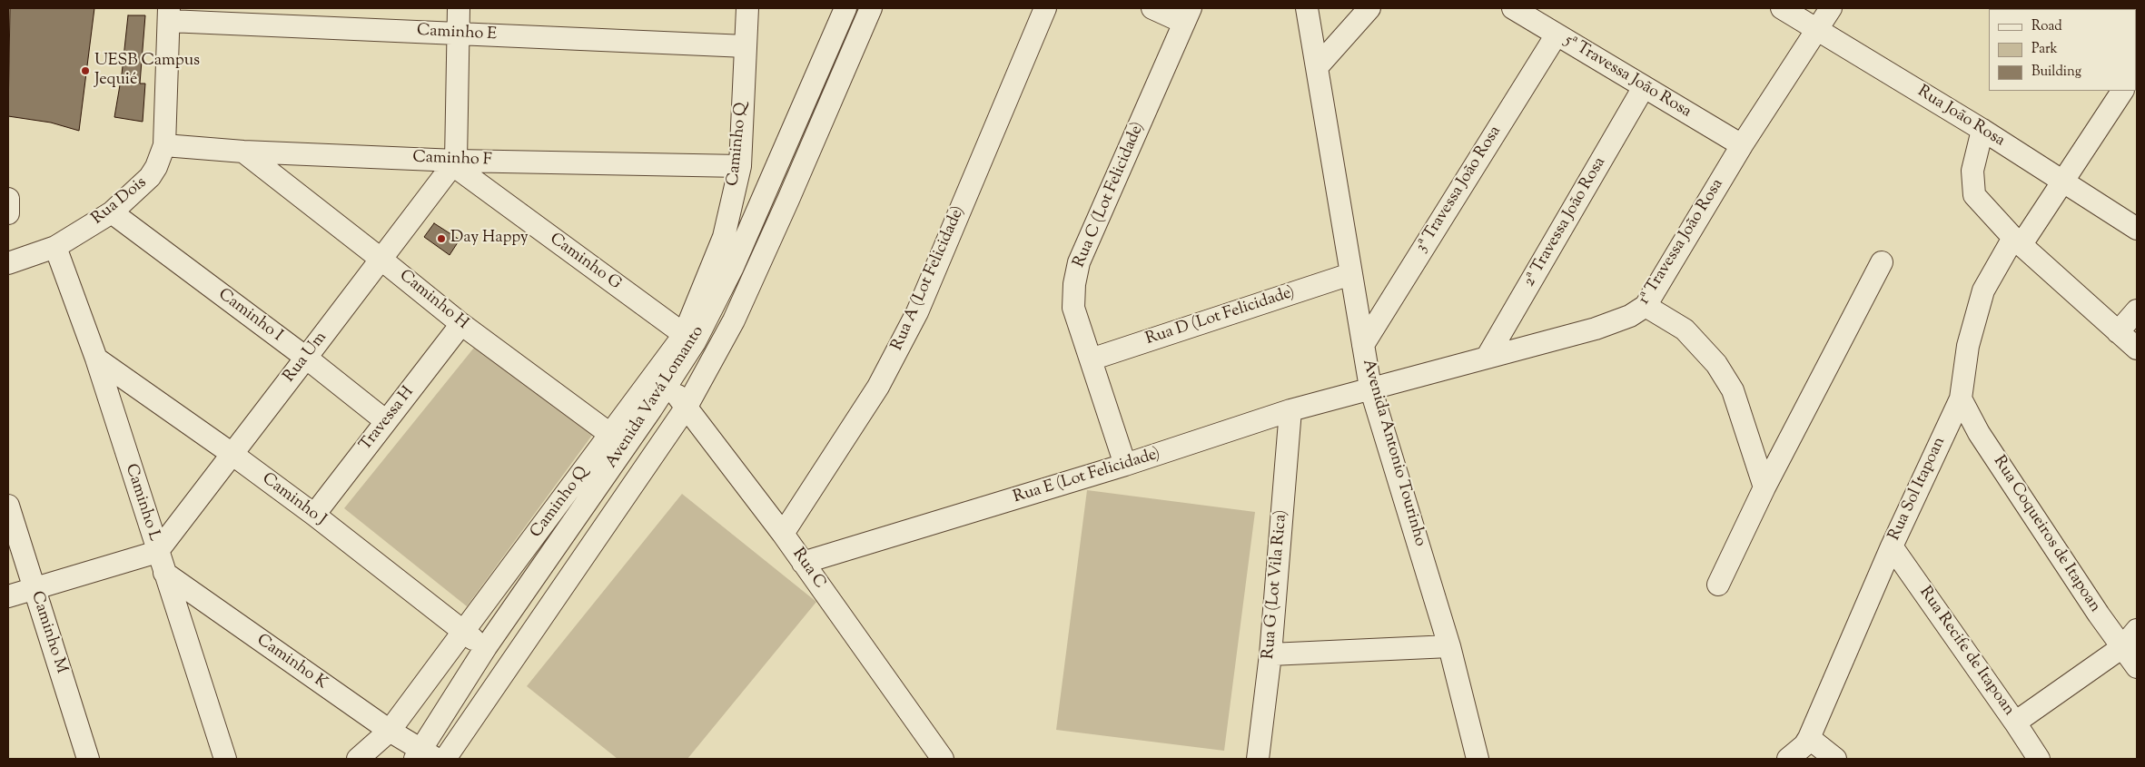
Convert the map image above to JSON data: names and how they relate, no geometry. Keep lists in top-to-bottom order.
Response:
{
  "streets": {
    "street": [
      "Caminho E",
      "5ª Travessa João Rosa",
      "Rua João Rosa",
      "Caminho Q",
      "Caminho F",
      "3ª Travessa João Rosa",
      "Rua C (Lot Felicidade)",
      "Rua Dois",
      "2ª Travessa João Rosa",
      "1ª Travessa João Rosa",
      "Caminho G",
      "Rua A (Lot Felicidade)",
      "Caminho H",
      "Caminho I",
      "Rua D (Lot Felicidade)",
      "Rua Um",
      "Avenida Vavá Lomanto",
      "Travessa H",
      "Avenida Antonio Tourinho",
      "Rua E (Lot Felicidade)",
      "Rua Sol Itapoan",
      "Caminho J",
      "Caminho L",
      "Rua Coqueiros de Itapoan",
      "Rua C",
      "Rua G (Lot Vila Rica)",
      "Caminho M",
      "Rua Recife de Itapoan",
      "Caminho K"
    ]
  },
  "crossings": [
    ["Caminho E", "Caminho Q"],
    ["Caminho E", "Rua Dois"],
    ["5ª Travessa João Rosa", "3ª Travessa João Rosa"],
    ["5ª Travessa João Rosa", "2ª Travessa João Rosa"],
    ["5ª Travessa João Rosa", "1ª Travessa João Rosa"],
    ["Rua João Rosa", "1ª Travessa João Rosa"],
    ["Rua João Rosa", "Rua Sol Itapoan"],
    ["Caminho Q", "Caminho F"],
    ["Caminho Q", "Caminho G"],
    ["Caminho Q", "Caminho H"],
    ["Caminho Q", "Avenida Vavá Lomanto"],
    ["Caminho Q", "Caminho J"],
    ["Caminho Q", "Caminho K"],
    ["Caminho F", "Rua Dois"],
    ["Caminho F", "Caminho G"],
    ["Caminho F", "Caminho H"],
    ["Caminho F", "Rua Um"],
    ["3ª Travessa João Rosa", "Avenida Antonio Tourinho"],
    ["Rua C (Lot Felicidade)", "Rua D (Lot Felicidade)"],
    ["Rua C (Lot Felicidade)", "Rua E (Lot Felicidade)"],
    ["Rua Dois", "Caminho I"],
    ["Rua Dois", "Caminho L"],
    ["2ª Travessa João Rosa", "1ª Travessa João Rosa"],
    ["1ª Travessa João Rosa", "Avenida Antonio Tourinho"],
    ["1ª Travessa João Rosa", "Rua E (Lot Felicidade)"],
    ["Caminho G", "Rua Um"],
    ["Caminho G", "Avenida Vavá Lomanto"],
    ["Rua A (Lot Felicidade)", "Rua C"],
    ["Caminho H", "Rua Um"],
    ["Caminho H", "Avenida Vavá Lomanto"],
    ["Caminho H", "Travessa H"],
    ["Caminho I", "Rua Um"],
    ["Caminho I", "Travessa H"],
    ["Rua D (Lot Felicidade)", "Avenida Antonio Tourinho"],
    ["Rua Um", "Caminho J"],
    ["Rua Um", "Caminho L"],
    ["Avenida Vavá Lomanto", "Caminho J"],
    ["Avenida Vavá Lomanto", "Rua C"],
    ["Avenida Vavá Lomanto", "Caminho K"],
    ["Travessa H", "Caminho J"],
    ["Avenida Antonio Tourinho", "Rua E (Lot Felicidade)"],
    ["Rua E (Lot Felicidade)", "Rua C"],
    ["Rua E (Lot Felicidade)", "Rua G (Lot Vila Rica)"],
    ["Rua Sol Itapoan", "Rua Coqueiros de Itapoan"],
    ["Rua Sol Itapoan", "Rua Recife de Itapoan"],
    ["Caminho J", "Caminho L"],
    ["Caminho L", "Caminho K"]
  ],
  "places": ["UESB Campus Jequié", "Day Happy"],
  "legend": ["Road", "Park", "Building"]
}
